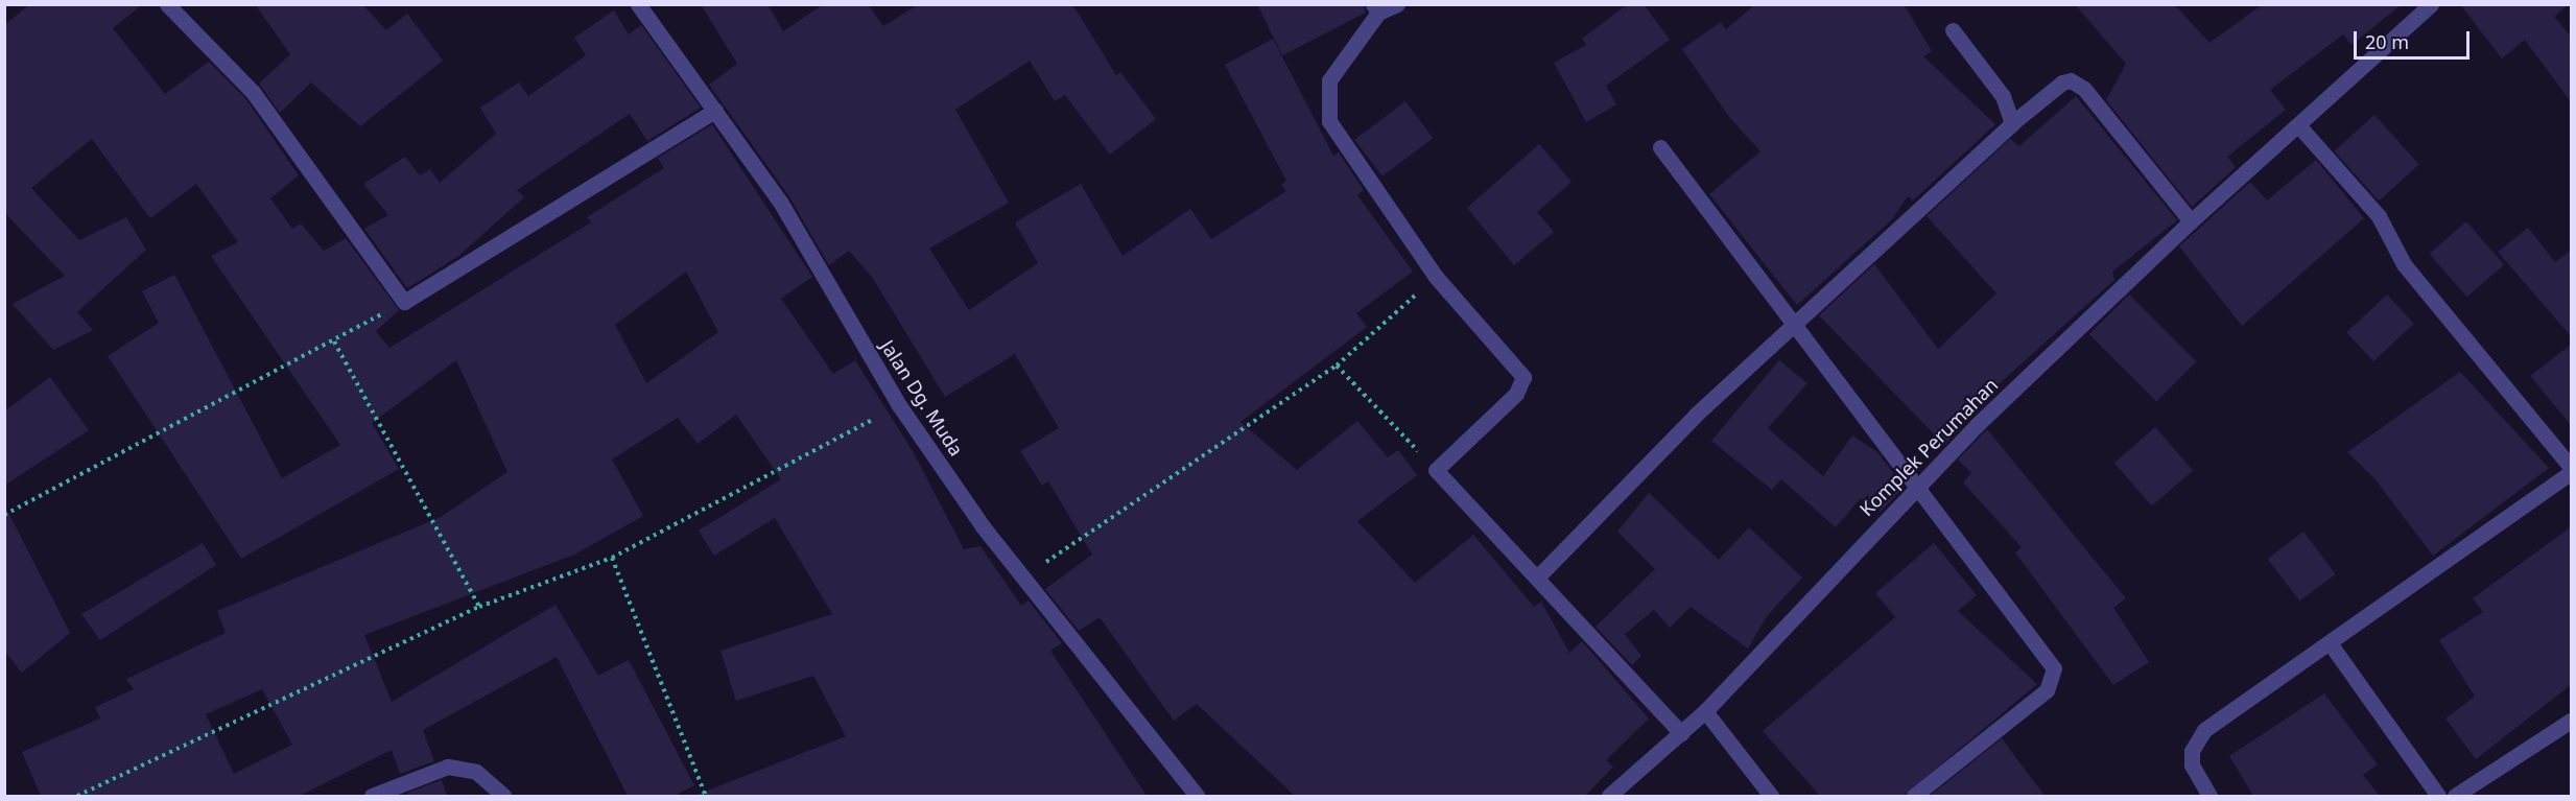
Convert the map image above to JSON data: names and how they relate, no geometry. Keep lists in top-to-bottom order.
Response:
{
  "streets": {
    "street": ["Jalan Dg. Muda", "Komplek Perumahan"]
  },
  "scale_bar": "20 m"
}
